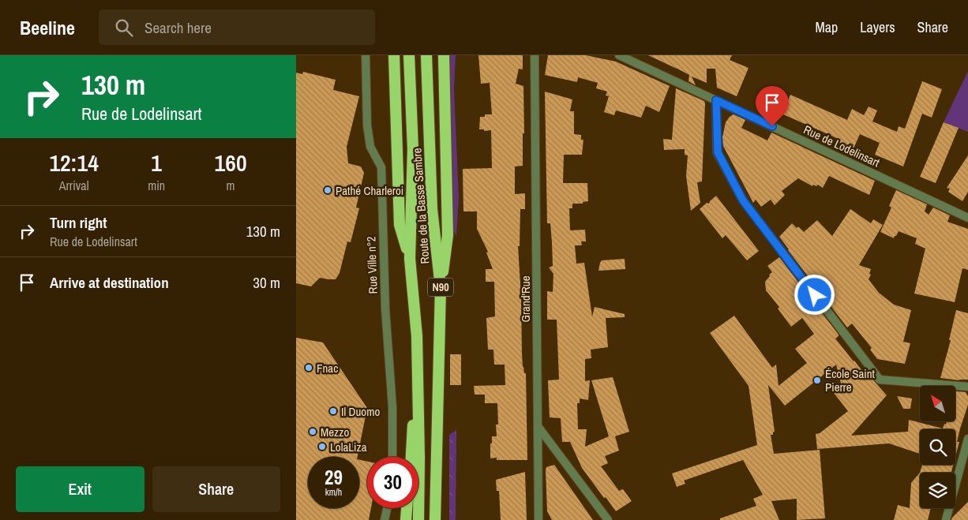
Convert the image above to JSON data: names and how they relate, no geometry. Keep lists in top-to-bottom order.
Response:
{
  "streets": {
    "highway": ["Route de la Basse Sambre", "N90"],
    "street": ["Rue de Lodelinsart", "Rue Ville n°2", "Grand'Rue"]
  },
  "places": [
    "Pathé Charleroi",
    "Fnac",
    "École Saint Pierre",
    "Il Duomo",
    "Mezzo",
    "LolaLiza"
  ],
  "north": "top left",
  "page": {
    "header": "Beeline",
    "search": "Search here",
    "nav": ["Map", "Layers", "Share"],
    "turn": ["130 m", "Rue de Lodelinsart"],
    "eta": [
      "12:14",
      "Arrival",
      "1",
      "min",
      "160",
      "m"
    ],
    "list": [
      {
        "name": "Turn right",
        "note": "Rue de Lodelinsart",
        "value": "130 m"
      },
      {
        "name": "Arrive at destination",
        "value": "30 m"
      }
    ],
    "speed": "29 km/h",
    "limit": "30",
    "buttons": ["Exit", "Share"]
  }
}
